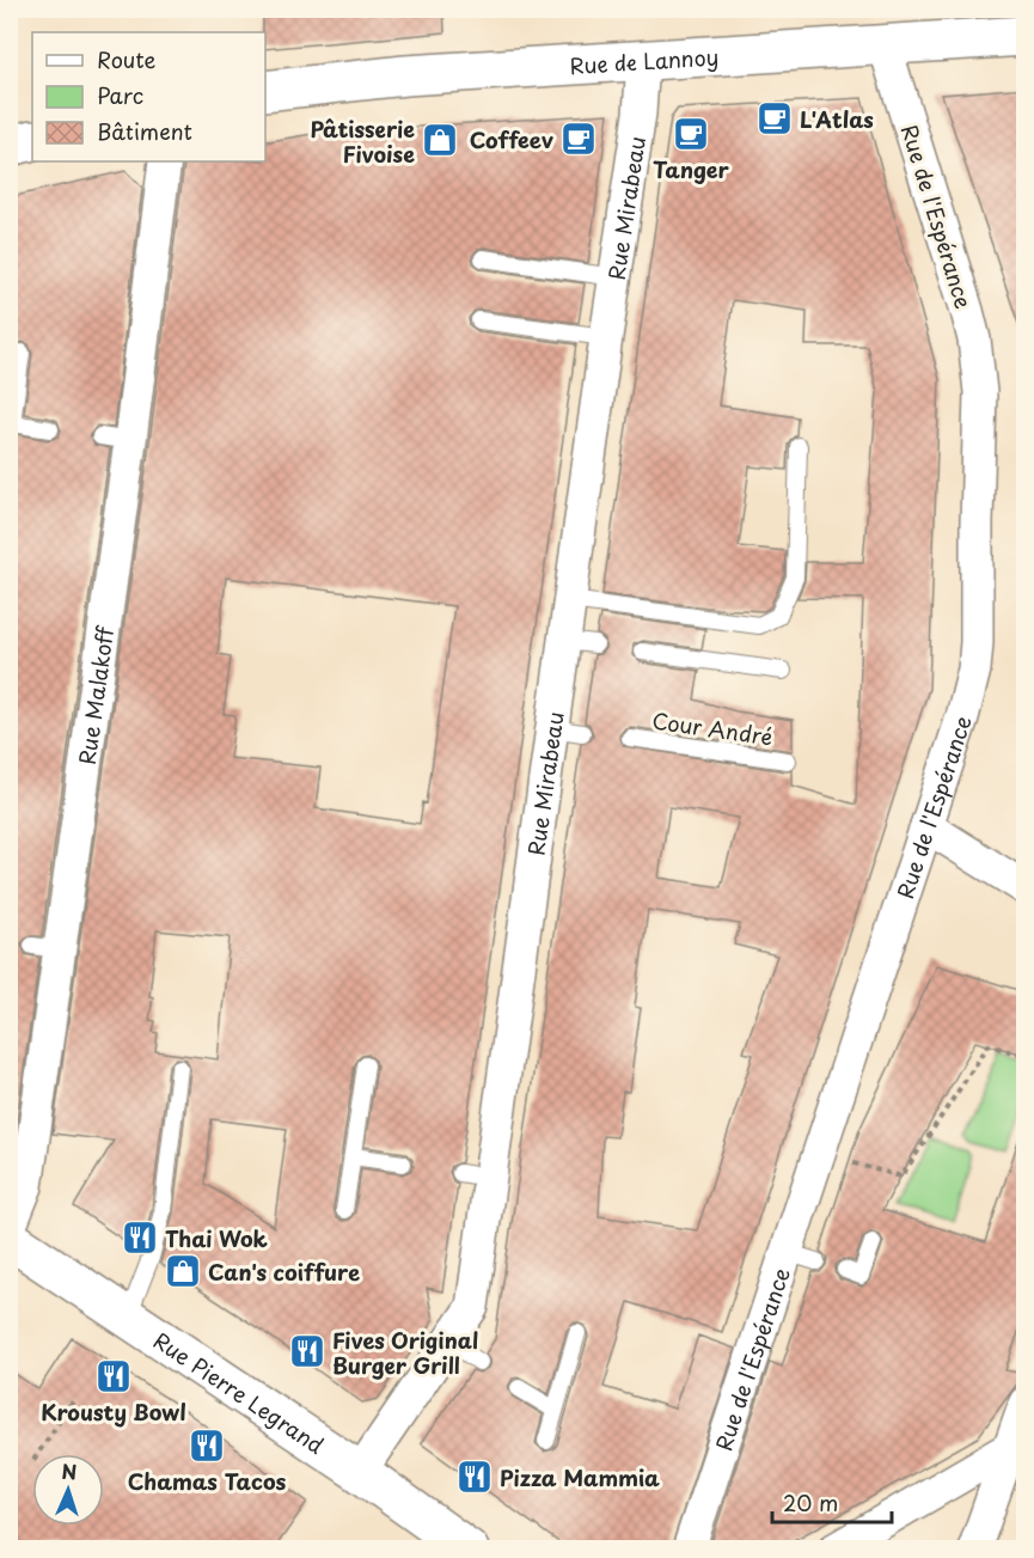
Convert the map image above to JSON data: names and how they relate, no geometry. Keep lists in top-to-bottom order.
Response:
{
  "streets": {
    "street": [
      "Rue de Lannoy",
      "Rue Mirabeau",
      "Rue de l'Espérance",
      "Rue Malakoff",
      "Rue Pierre Legrand"
    ],
    "lane": ["Cour André"]
  },
  "crossings": [
    ["Rue de Lannoy", "Rue Mirabeau"],
    ["Rue de Lannoy", "Rue de l'Espérance"],
    ["Rue Mirabeau", "Rue Pierre Legrand"]
  ],
  "places": {
    "cafe": ["L'Atlas", "Tanger", "Coffeev"],
    "shop": ["Pâtisserie Fivoise", "Can's coiffure"],
    "restaurant": [
      "Thai Wok",
      "Fives Original Burger Grill",
      "Krousty Bowl",
      "Chamas Tacos",
      "Pizza Mammia"
    ]
  },
  "legend": ["Route", "Parc", "Bâtiment"],
  "scale_bar": "20 m",
  "north": "top"
}
